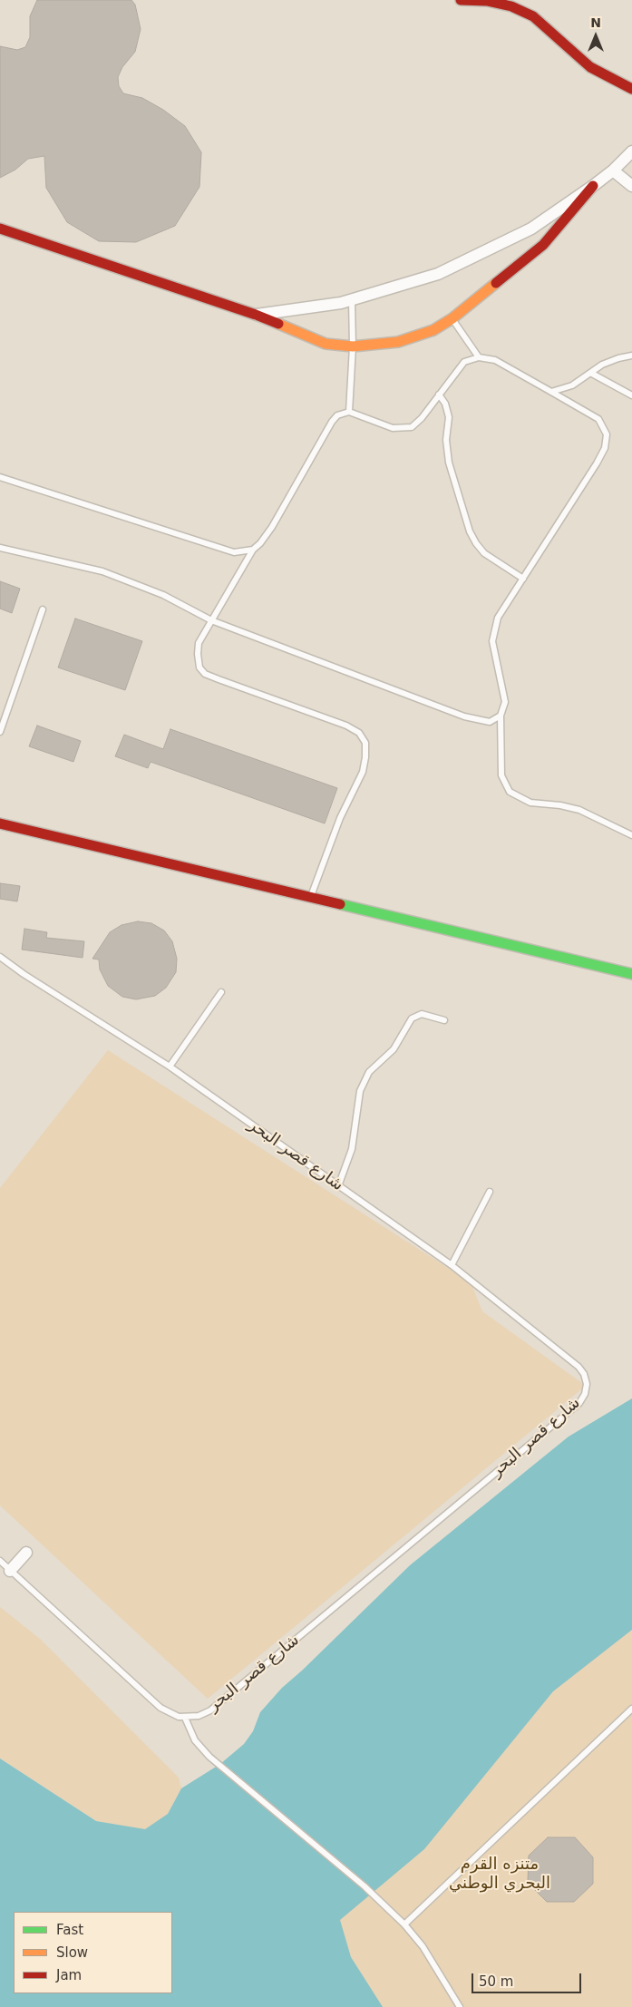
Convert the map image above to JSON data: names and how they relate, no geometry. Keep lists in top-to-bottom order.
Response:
{
  "streets": {
    "lane": ["شارع قصر البحر"]
  },
  "parks": ["متنزه القرم البحري الوطني"],
  "legend": ["Fast", "Slow", "Jam"],
  "scale_bar": "50 m",
  "north": "top"
}
